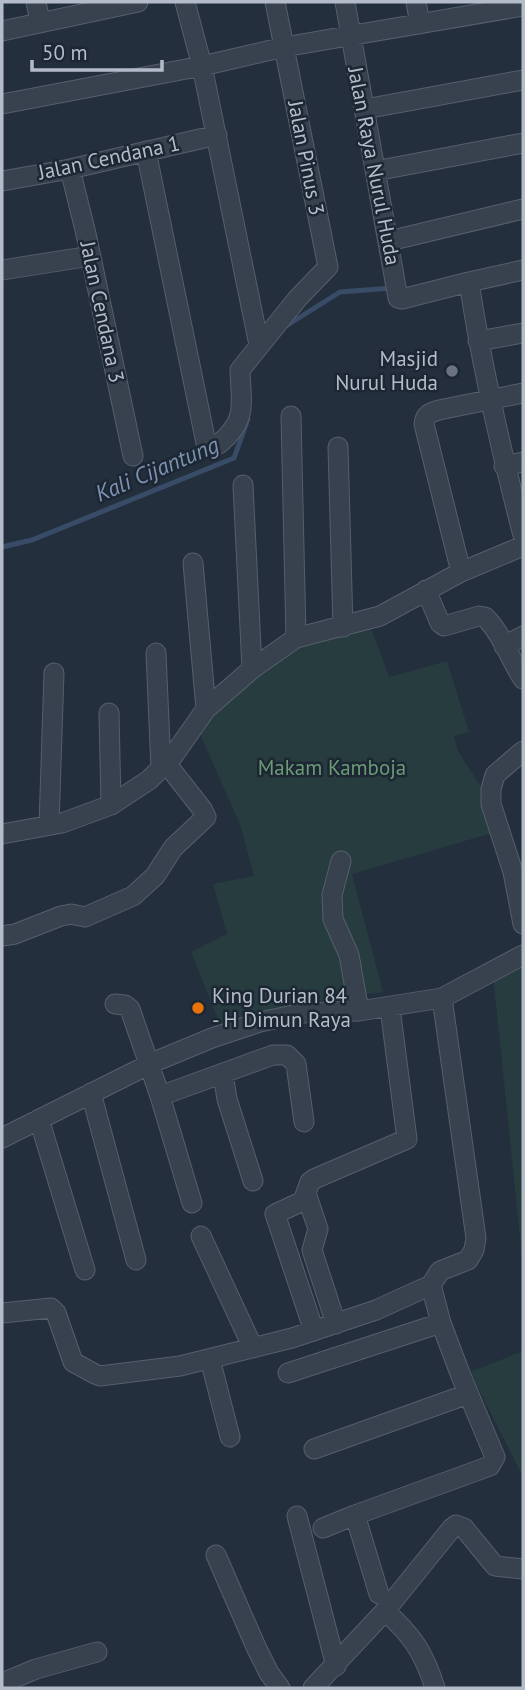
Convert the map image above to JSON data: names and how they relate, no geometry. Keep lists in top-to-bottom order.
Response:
{
  "streets": {
    "street": [
      "Jalan Cendana 1",
      "Jalan Pinus 3",
      "Jalan Raya Nurul Huda",
      "Jalan Cendana 3"
    ]
  },
  "crossings": [
    ["Jalan Cendana 1", "Jalan Cendana 3"]
  ],
  "water": ["Kali Cijantung"],
  "parks": ["Makam Kamboja"],
  "places": ["Masjid Nurul Huda", "King Durian 84 - H Dimun Raya"],
  "scale_bar": "50 m"
}
